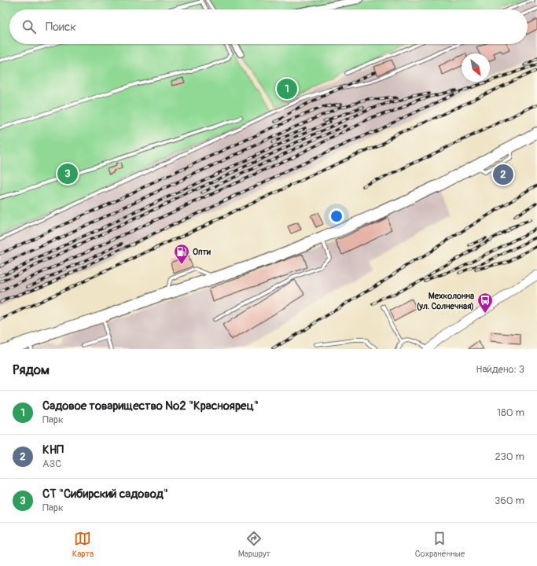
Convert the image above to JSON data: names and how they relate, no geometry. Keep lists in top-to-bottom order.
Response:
{
  "places": {
    "fuel station": ["Опти"],
    "bus stop": ["Мехколонна (ул. Солнечная)"]
  },
  "north": "bottom right",
  "page": {
    "search": "Поиск",
    "pins": ["1", "3", "2"],
    "heading": ["Рядом", "Найдено: 3"],
    "list": [
      {
        "mark": "1",
        "name": "Садовое товарищество №2 \"Красноярец\"",
        "note": "Парк",
        "value": "180 m"
      },
      {
        "mark": "2",
        "name": "КНП",
        "note": "АЗС",
        "value": "230 m"
      },
      {
        "mark": "3",
        "name": "СТ \"Сибирский садовод\"",
        "note": "Парк",
        "value": "360 m"
      }
    ],
    "nav": ["Карта", "Маршрут", "Сохранённые"]
  }
}
